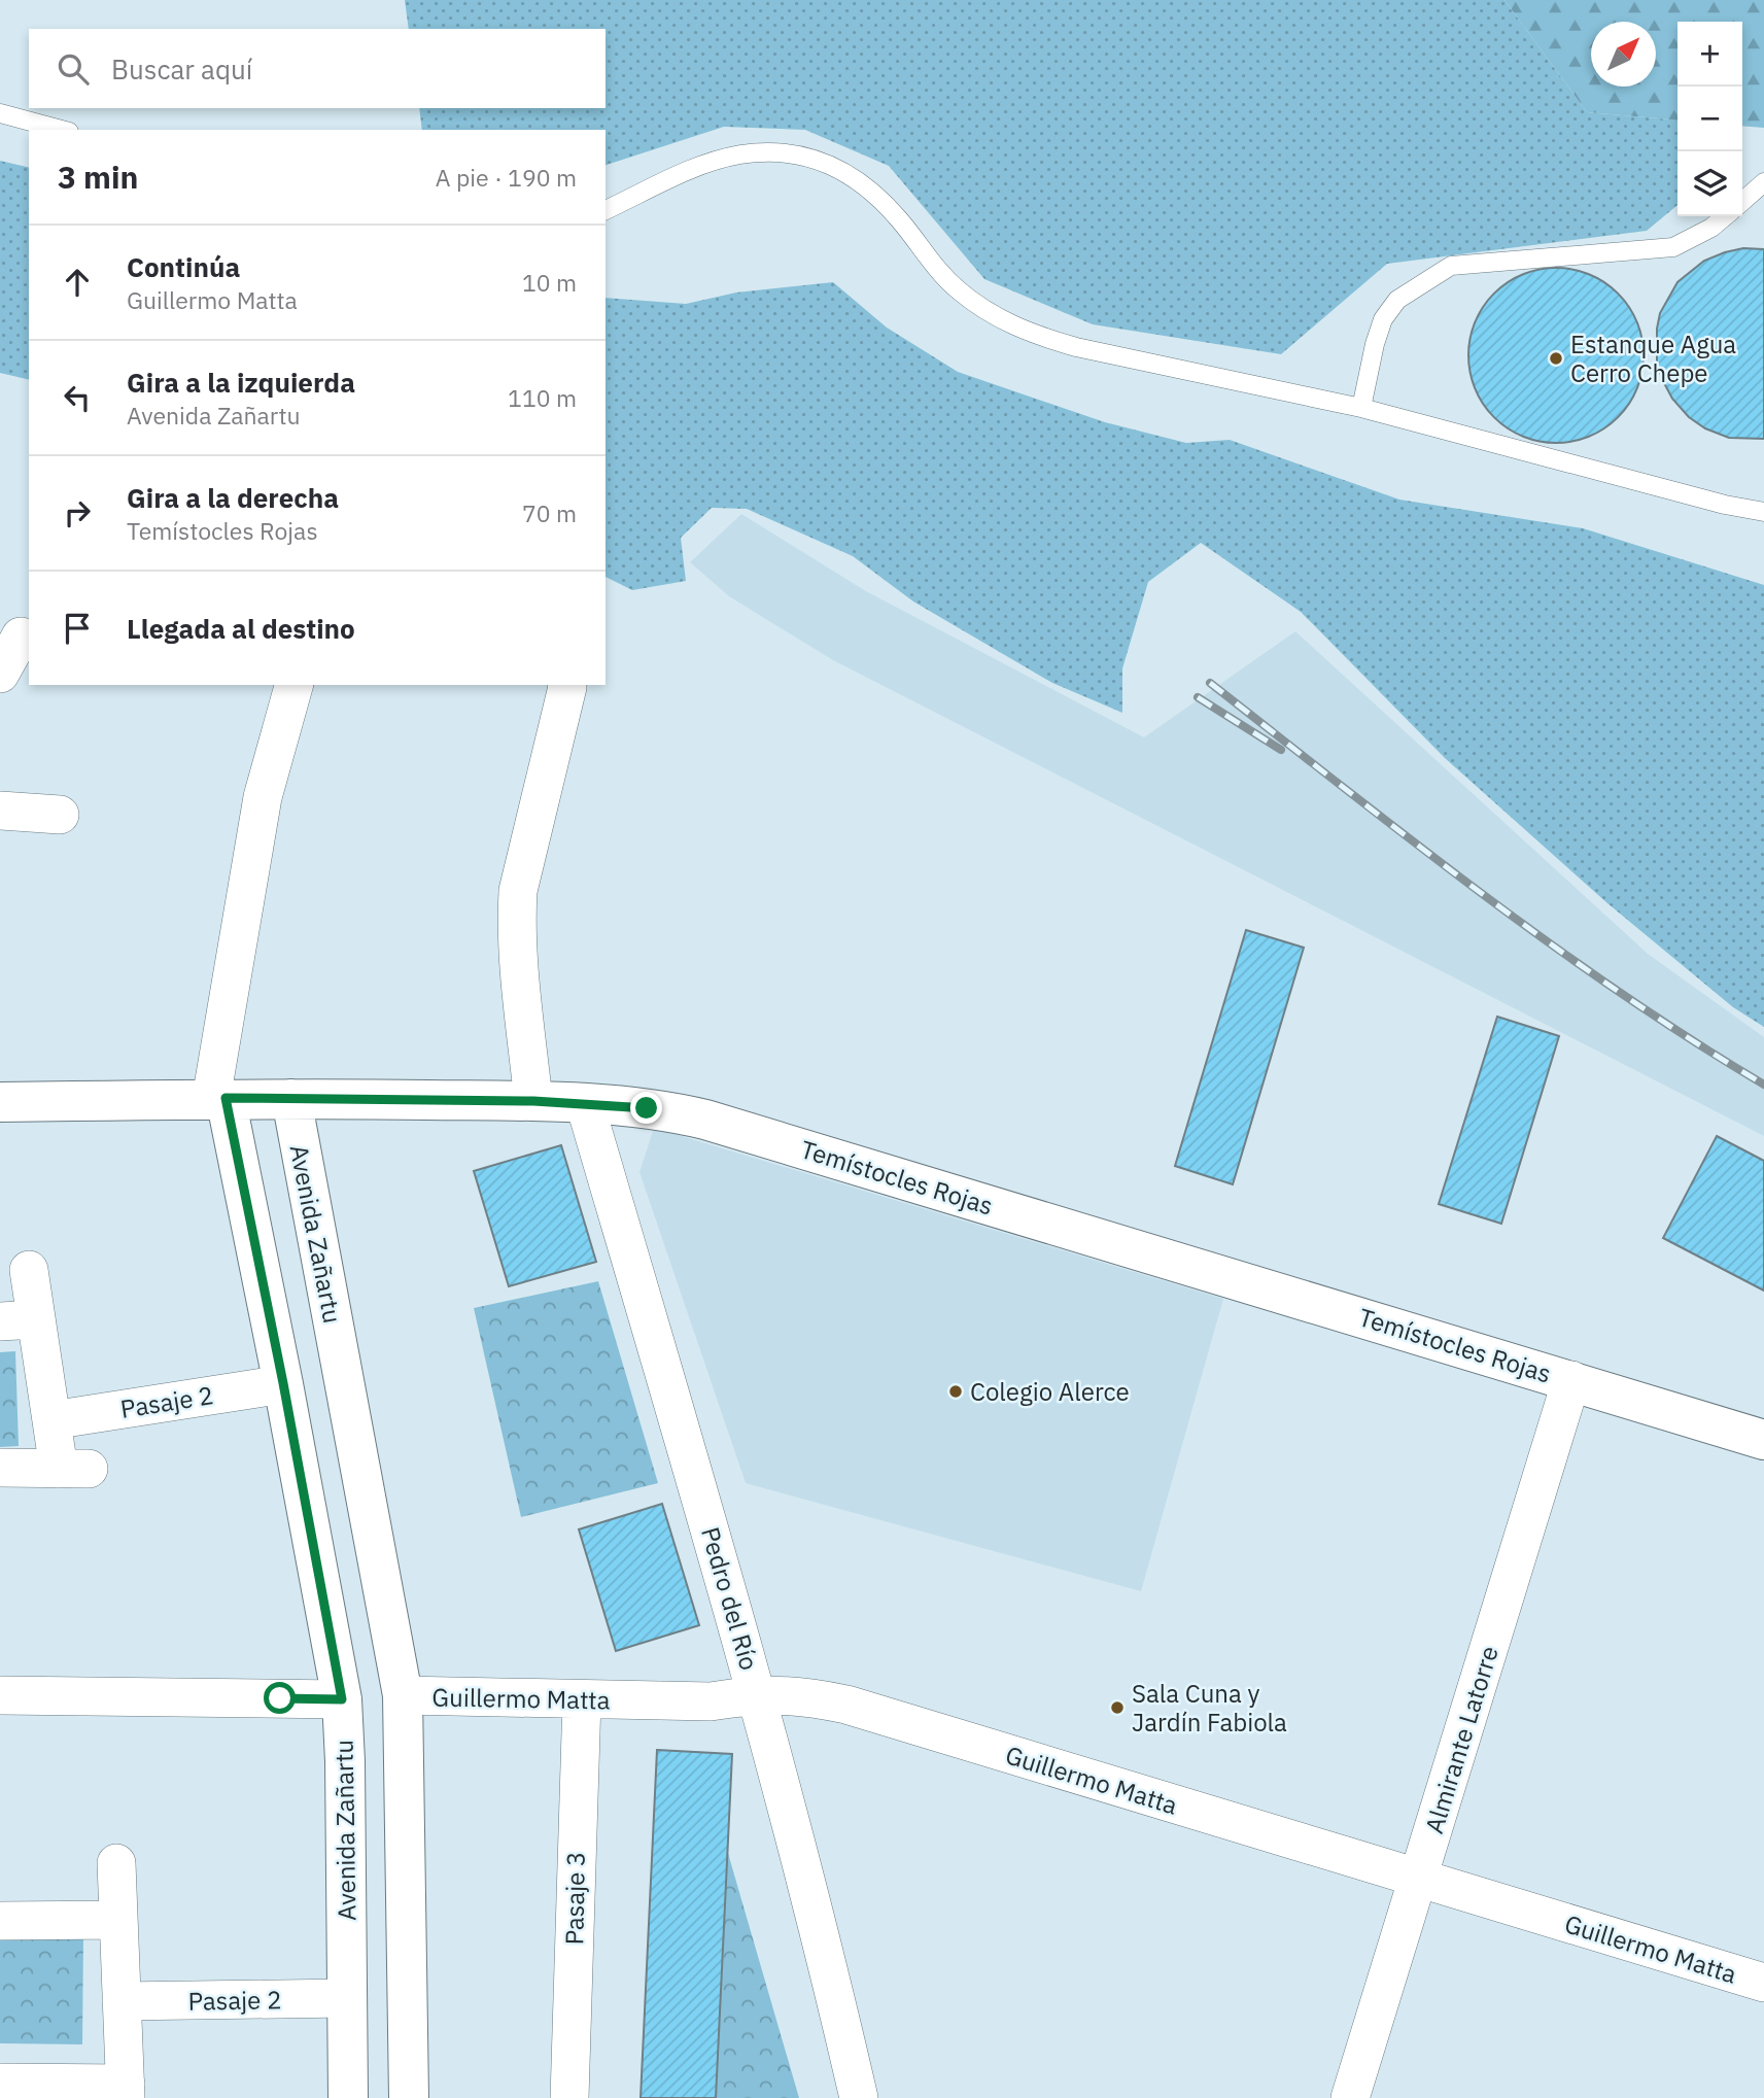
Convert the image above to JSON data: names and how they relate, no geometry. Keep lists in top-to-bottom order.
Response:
{
  "streets": {
    "street": [
      "Temístocles Rojas",
      "Avenida Zañartu",
      "Pasaje 2",
      "Pedro del Río",
      "Guillermo Matta",
      "Almirante Latorre",
      "Pasaje 3"
    ]
  },
  "crossings": [
    ["Temístocles Rojas", "Avenida Zañartu"],
    ["Temístocles Rojas", "Pedro del Río"],
    ["Temístocles Rojas", "Almirante Latorre"],
    ["Avenida Zañartu", "Pasaje 2"],
    ["Avenida Zañartu", "Guillermo Matta"],
    ["Pedro del Río", "Guillermo Matta"],
    ["Guillermo Matta", "Almirante Latorre"],
    ["Guillermo Matta", "Pasaje 3"]
  ],
  "places": ["Estanque Agua Cerro Chepe", "Colegio Alerce", "Sala Cuna y Jardín Fabiola"],
  "north": "top right",
  "page": {
    "map_buttons": ["+", "−"],
    "search": "Buscar aquí",
    "heading": ["3 min", "A pie · 190 m"],
    "list": [
      ["Continúa", "Guillermo Matta", "10 m"],
      ["Gira a la izquierda", "Avenida Zañartu", "110 m"],
      ["Gira a la derecha", "Temístocles Rojas", "70 m"],
      "Llegada al destino"
    ]
  }
}
